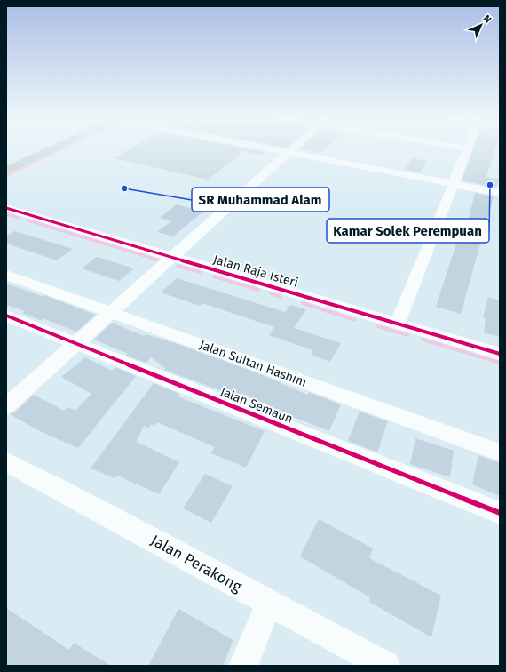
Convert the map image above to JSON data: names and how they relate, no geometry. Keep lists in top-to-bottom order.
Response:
{
  "streets": {
    "street": [
      "Jalan Raja Isteri",
      "Jalan Sultan Hashim",
      "Jalan Semaun",
      "Jalan Perakong"
    ]
  },
  "places": ["Kamar Solek Perempuan", "SR Muhammad Alam"],
  "north": "top right"
}
